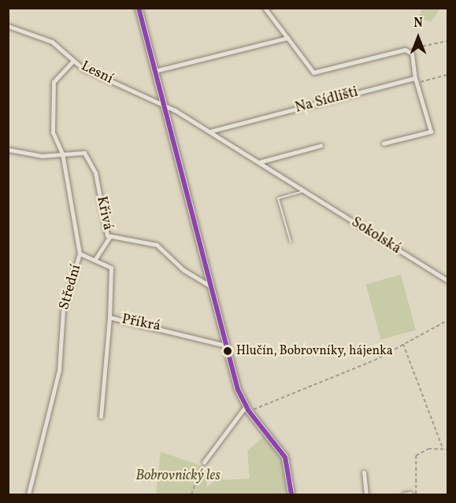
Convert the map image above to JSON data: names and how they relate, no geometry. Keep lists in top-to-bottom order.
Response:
{
  "streets": {
    "street": [
      "Lesní",
      "Na Sídlišti",
      "Křivá",
      "Sokolská",
      "Střední",
      "Příkrá"
    ]
  },
  "crossings": [
    ["Lesní", "Sokolská"],
    ["Lesní", "Střední"],
    ["Na Sídlišti", "Sokolská"],
    ["Křivá", "Střední"],
    ["Střední", "Příkrá"]
  ],
  "parks": ["Bobrovnický les"],
  "places": ["Hlučín, Bobrovníky, hájenka"],
  "north": "top"
}
